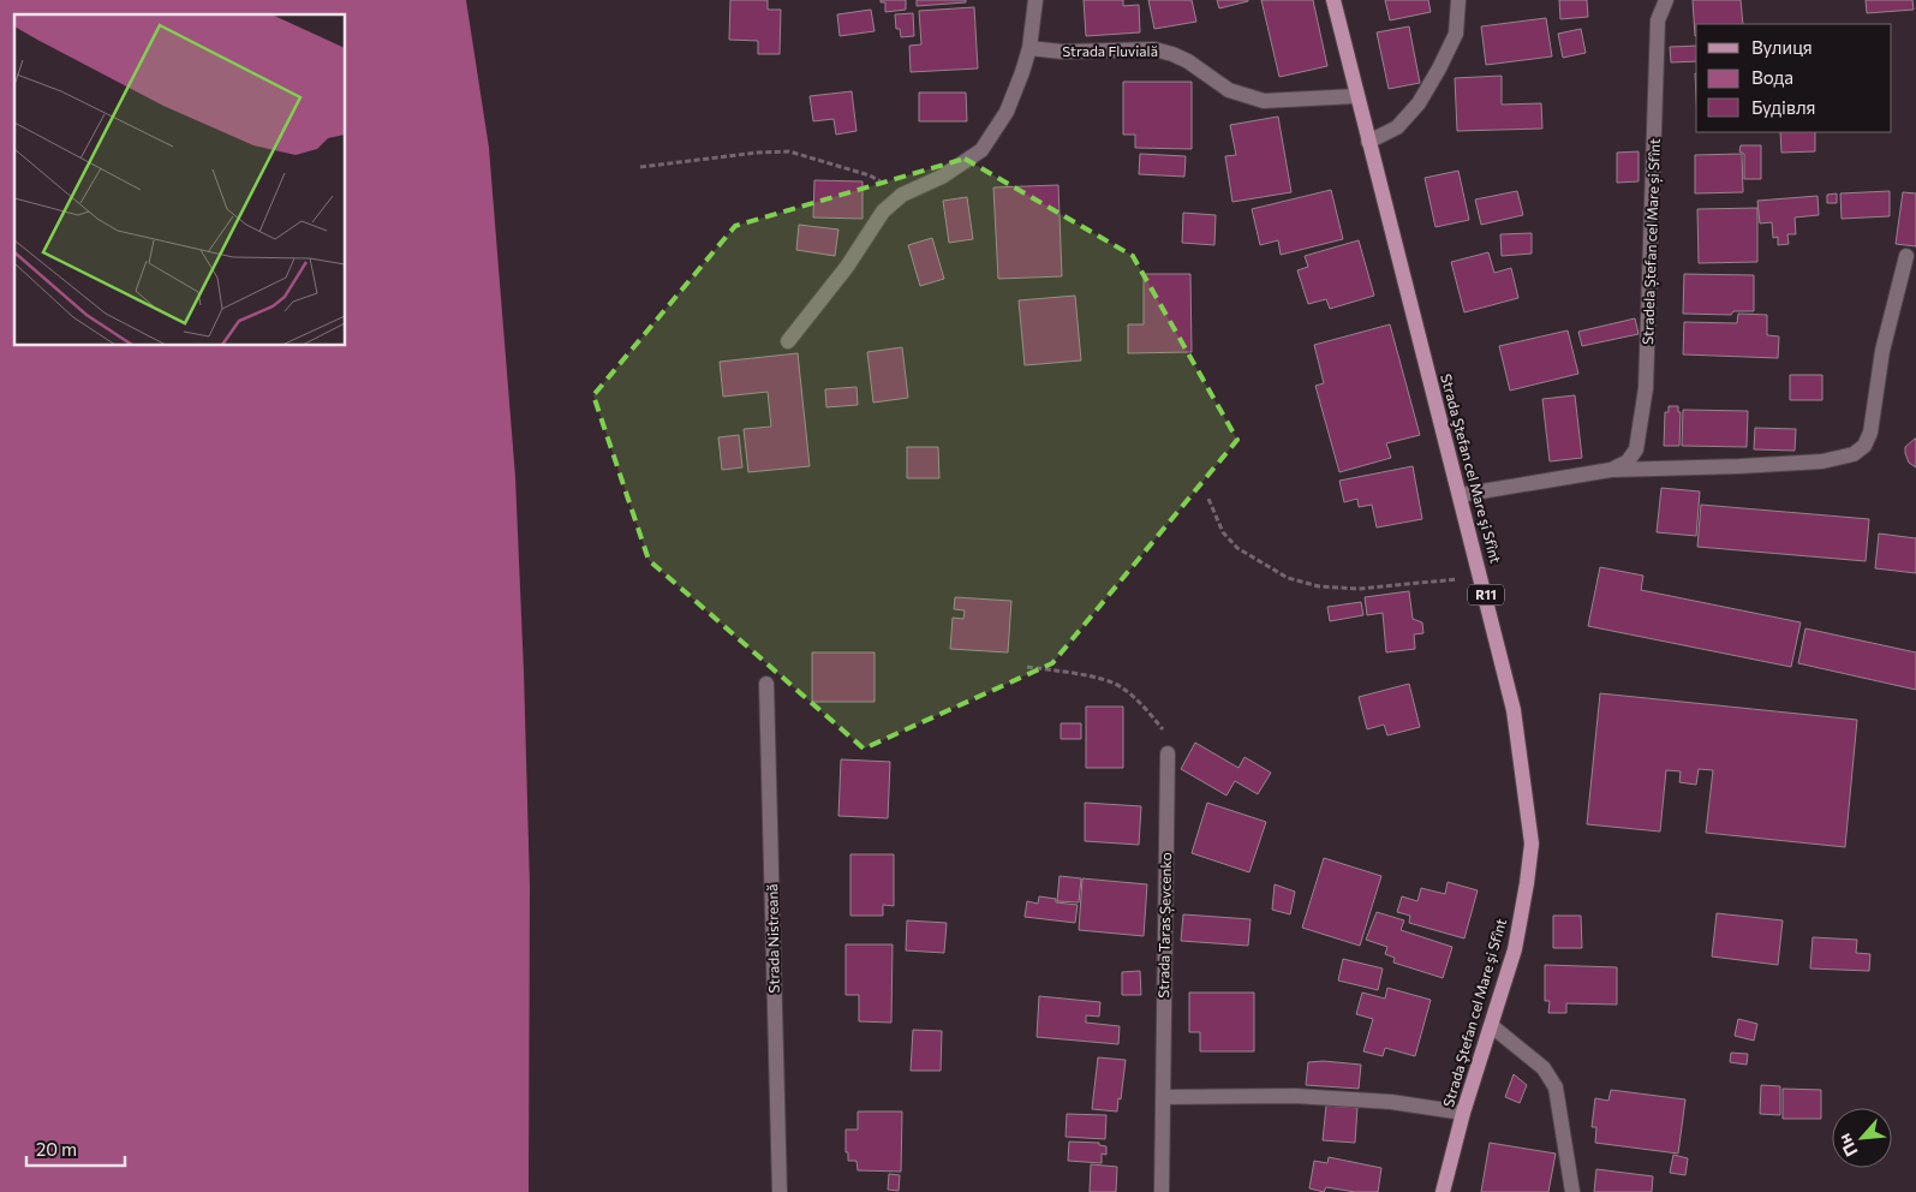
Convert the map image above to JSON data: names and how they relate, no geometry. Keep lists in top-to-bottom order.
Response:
{
  "streets": {
    "main road": ["Strada Ştefan cel Mare şi Sfînt", "R11"],
    "street": [
      "Strada Fluvială",
      "Stradela Ștefan cel Mare și Sfînt",
      "Strada Taras Șevcenko",
      "Strada Nistreană"
    ]
  },
  "crossings": [
    ["Strada Fluvială", "Strada Ştefan cel Mare şi Sfînt"],
    ["Stradela Ștefan cel Mare și Sfînt", "Strada Ştefan cel Mare şi Sfînt"]
  ],
  "legend": ["Вулиця", "Вода", "Будівля"],
  "scale_bar": "20 m",
  "north": "bottom left"
}
